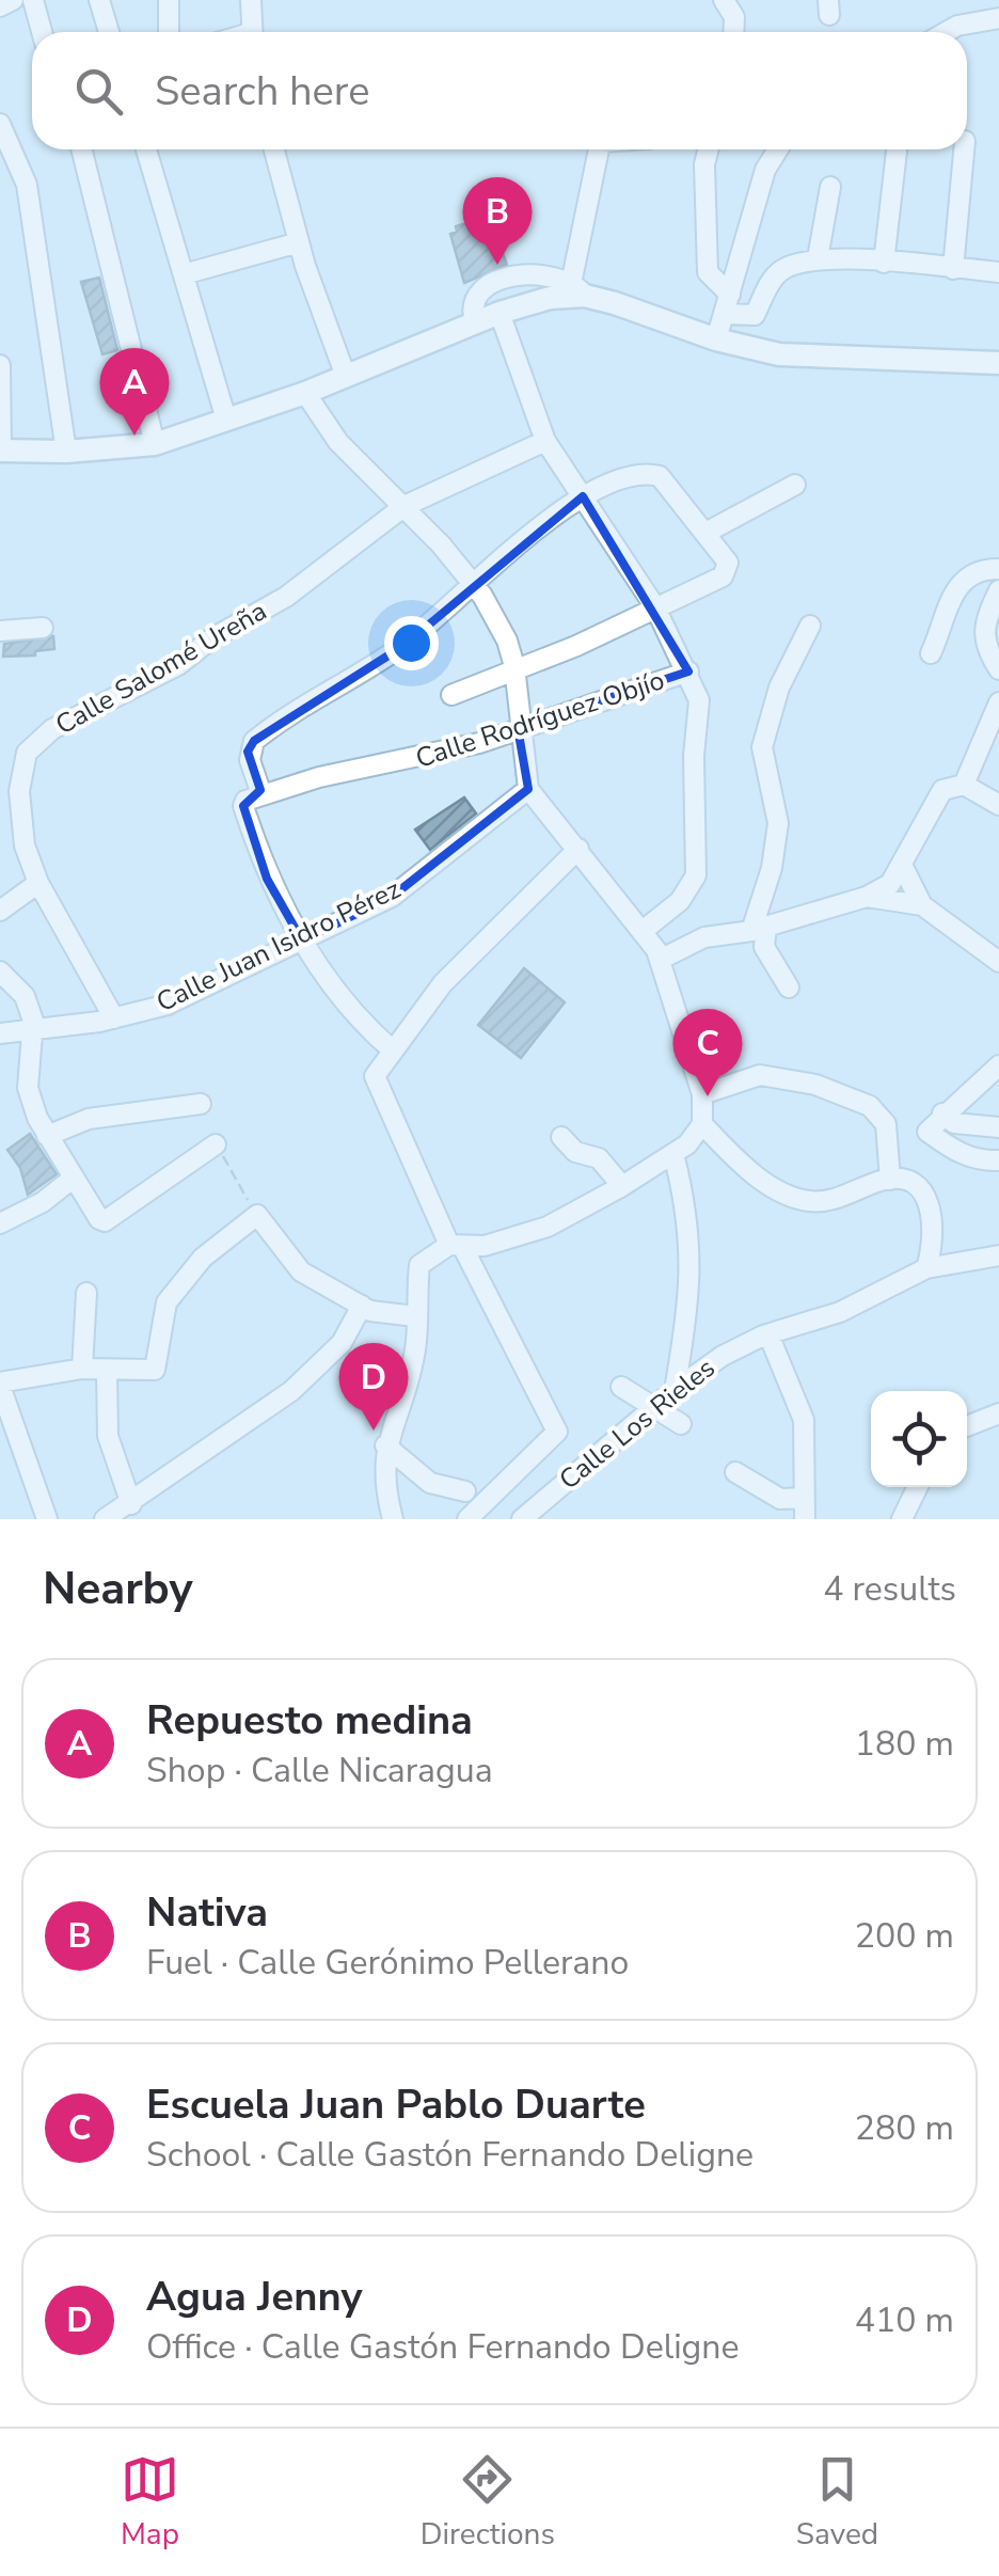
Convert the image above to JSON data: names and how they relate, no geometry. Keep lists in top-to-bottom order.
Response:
{
  "streets": {
    "street": [
      "Calle Salomé Ureña",
      "Calle Rodríguez Objío",
      "Calle Juan Isidro Pérez",
      "Calle Los Rieles"
    ]
  },
  "crossings": [
    ["Calle Salomé Ureña", "Calle Juan Isidro Pérez"]
  ],
  "page": {
    "search": "Search here",
    "pins": [
      "B",
      "A",
      "C",
      "D"
    ],
    "heading": ["Nearby", "4 results"],
    "list": [
      {
        "mark": "A",
        "name": "Repuesto medina",
        "note": "Shop · Calle Nicaragua",
        "value": "180 m"
      },
      {
        "mark": "B",
        "name": "Nativa",
        "note": "Fuel · Calle Gerónimo Pellerano",
        "value": "200 m"
      },
      {
        "mark": "C",
        "name": "Escuela Juan Pablo Duarte",
        "note": "School · Calle Gastón Fernando Deligne",
        "value": "280 m"
      },
      {
        "mark": "D",
        "name": "Agua Jenny",
        "note": "Office · Calle Gastón Fernando Deligne",
        "value": "410 m"
      }
    ],
    "nav": ["Map", "Directions", "Saved"]
  }
}
